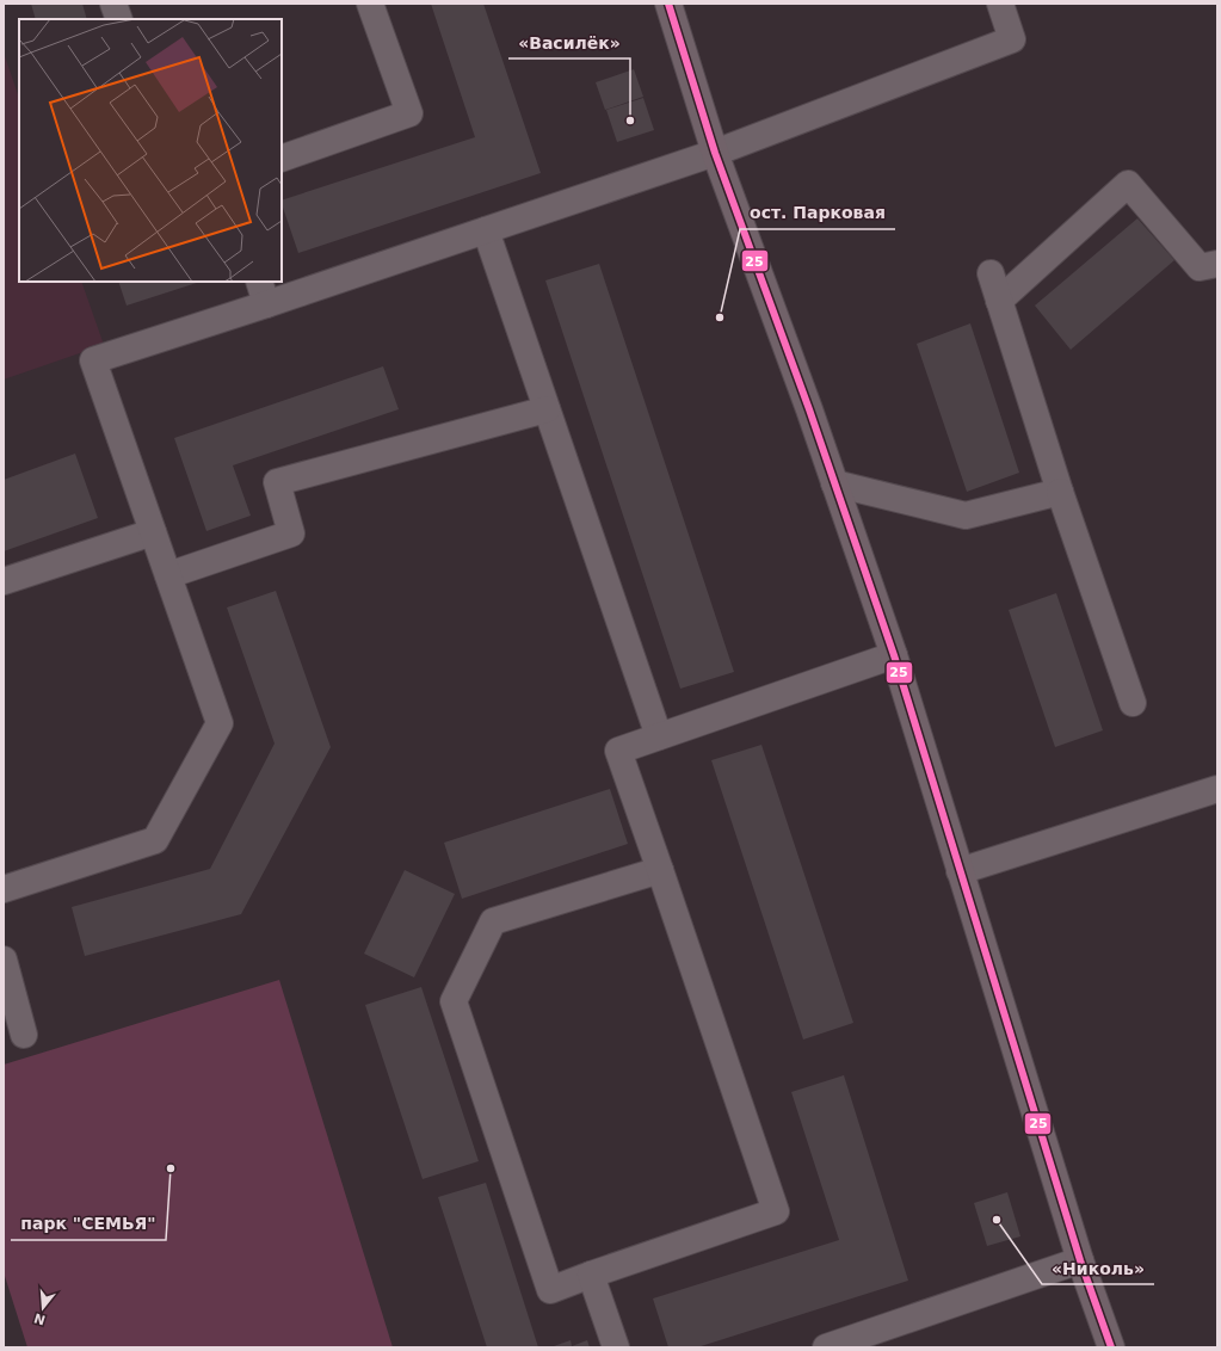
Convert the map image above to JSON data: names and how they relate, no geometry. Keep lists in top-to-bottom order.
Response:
{
  "places": [
    "«Василёк»",
    "ост. Парковая",
    "парк \"СЕМЬЯ\"",
    "«Николь»"
  ],
  "lines": ["transit line 25"],
  "north": "bottom"
}
